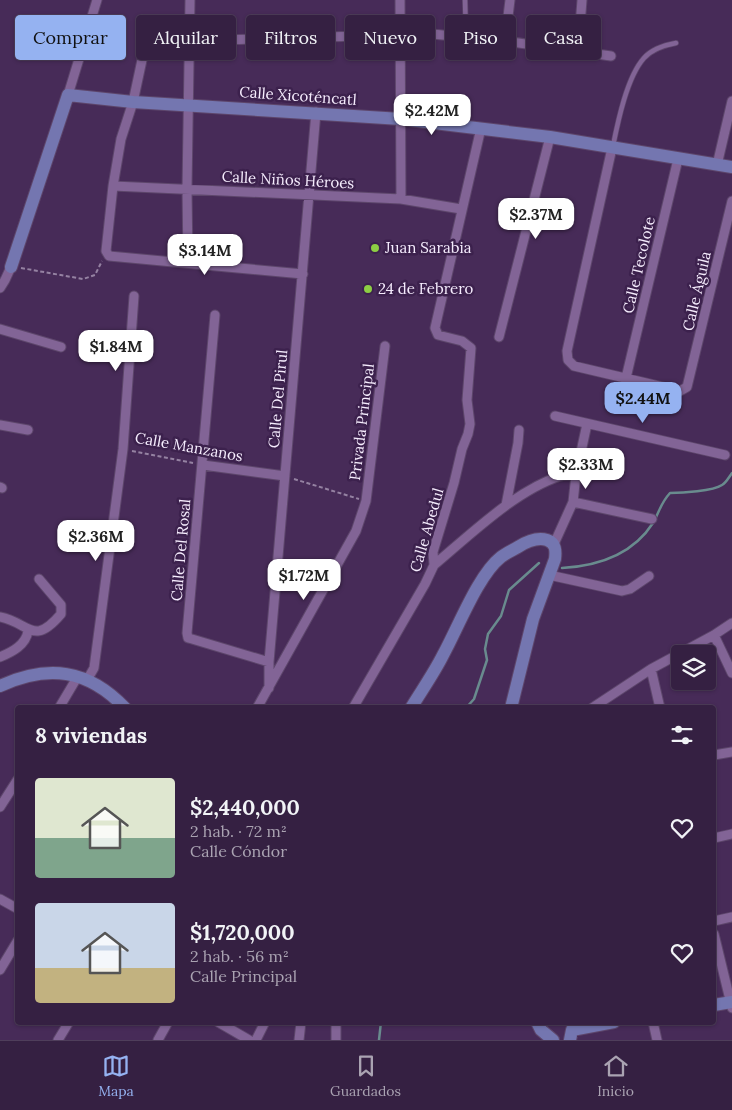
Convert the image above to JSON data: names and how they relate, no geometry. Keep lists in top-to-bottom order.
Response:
{
  "streets": {
    "main road": ["Calle Xicoténcatl"],
    "street": [
      "Calle Niños Héroes",
      "Calle Tecolote",
      "Calle Águila",
      "Calle Del Pirul",
      "Privada Principal",
      "Calle Manzanos",
      "Calle Abedul",
      "Calle Del Rosal"
    ]
  },
  "crossings": [
    ["Calle Xicoténcatl", "Calle Tecolote"],
    ["Calle Xicoténcatl", "Calle Del Pirul"],
    ["Calle Niños Héroes", "Calle Del Pirul"],
    ["Calle Niños Héroes", "Calle Abedul"],
    ["Calle Tecolote", "Calle Águila"],
    ["Calle Del Pirul", "Privada Principal"],
    ["Calle Del Pirul", "Calle Manzanos"],
    ["Calle Del Pirul", "Calle Del Rosal"],
    ["Calle Manzanos", "Calle Del Rosal"]
  ],
  "places": ["Juan Sarabia", "24 de Febrero"],
  "page": {
    "chip": [
      "Comprar",
      "Alquilar",
      "Filtros",
      "Nuevo",
      "Piso",
      "Casa"
    ],
    "price": [
      "$2.42M",
      "$2.37M",
      "$3.14M",
      "$1.84M",
      "$2.44M",
      "$2.33M",
      "$2.36M",
      "$1.72M"
    ],
    "heading": "8 viviendas",
    "list": [
      {
        "name": "$2,440,000",
        "note": "2 hab. · 72 m² · Calle Cóndor"
      },
      {
        "name": "$1,720,000",
        "note": "2 hab. · 56 m² · Calle Principal"
      }
    ],
    "tabs": ["Mapa", "Guardados", "Inicio"]
  }
}
